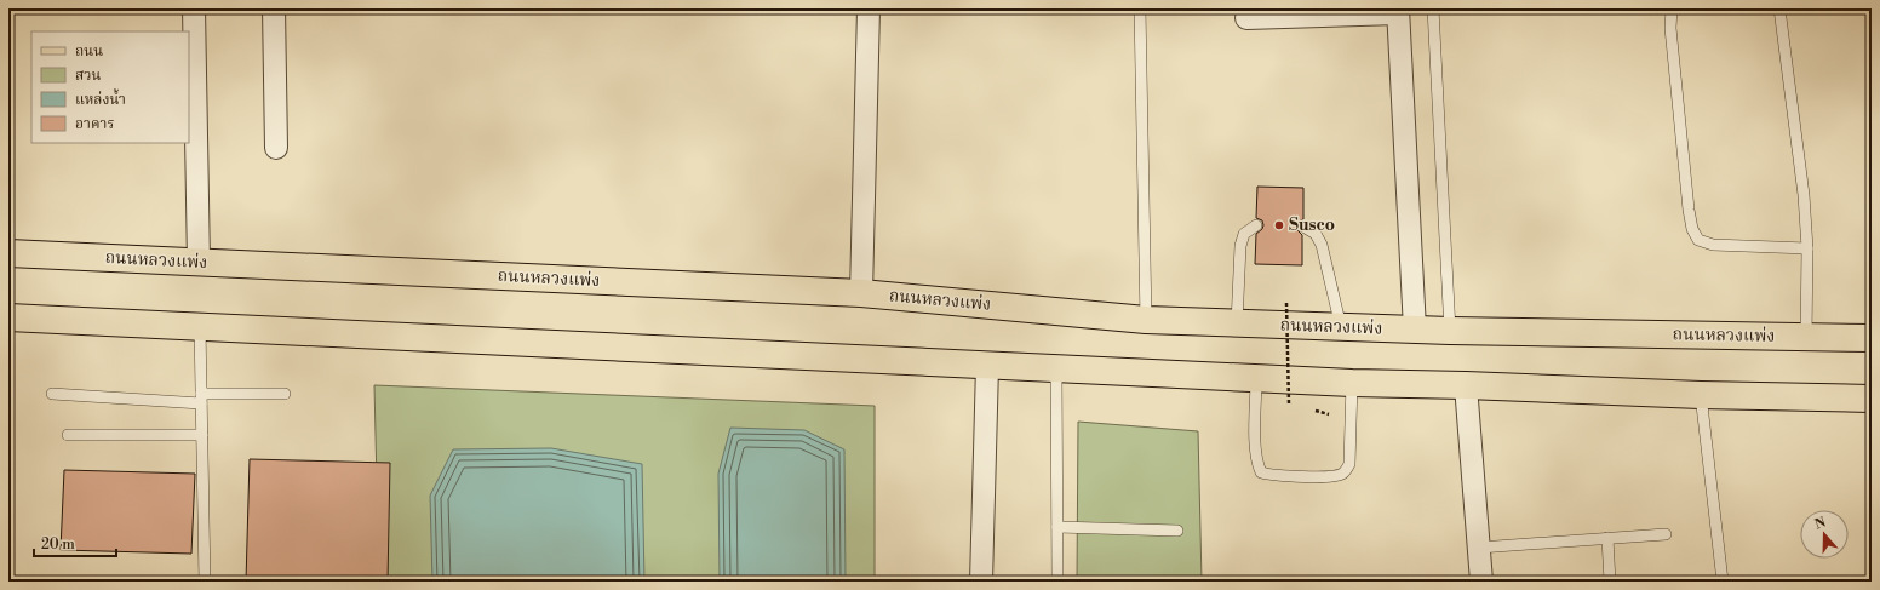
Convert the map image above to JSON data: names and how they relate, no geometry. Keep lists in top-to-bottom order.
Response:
{
  "streets": {
    "main road": ["ถนนหลวงแพ่ง"]
  },
  "places": ["Susco"],
  "legend": [
    "ถนน",
    "สวน",
    "แหล่งน้ำ",
    "อาคาร"
  ],
  "scale_bar": "20 m",
  "north": "top"
}
